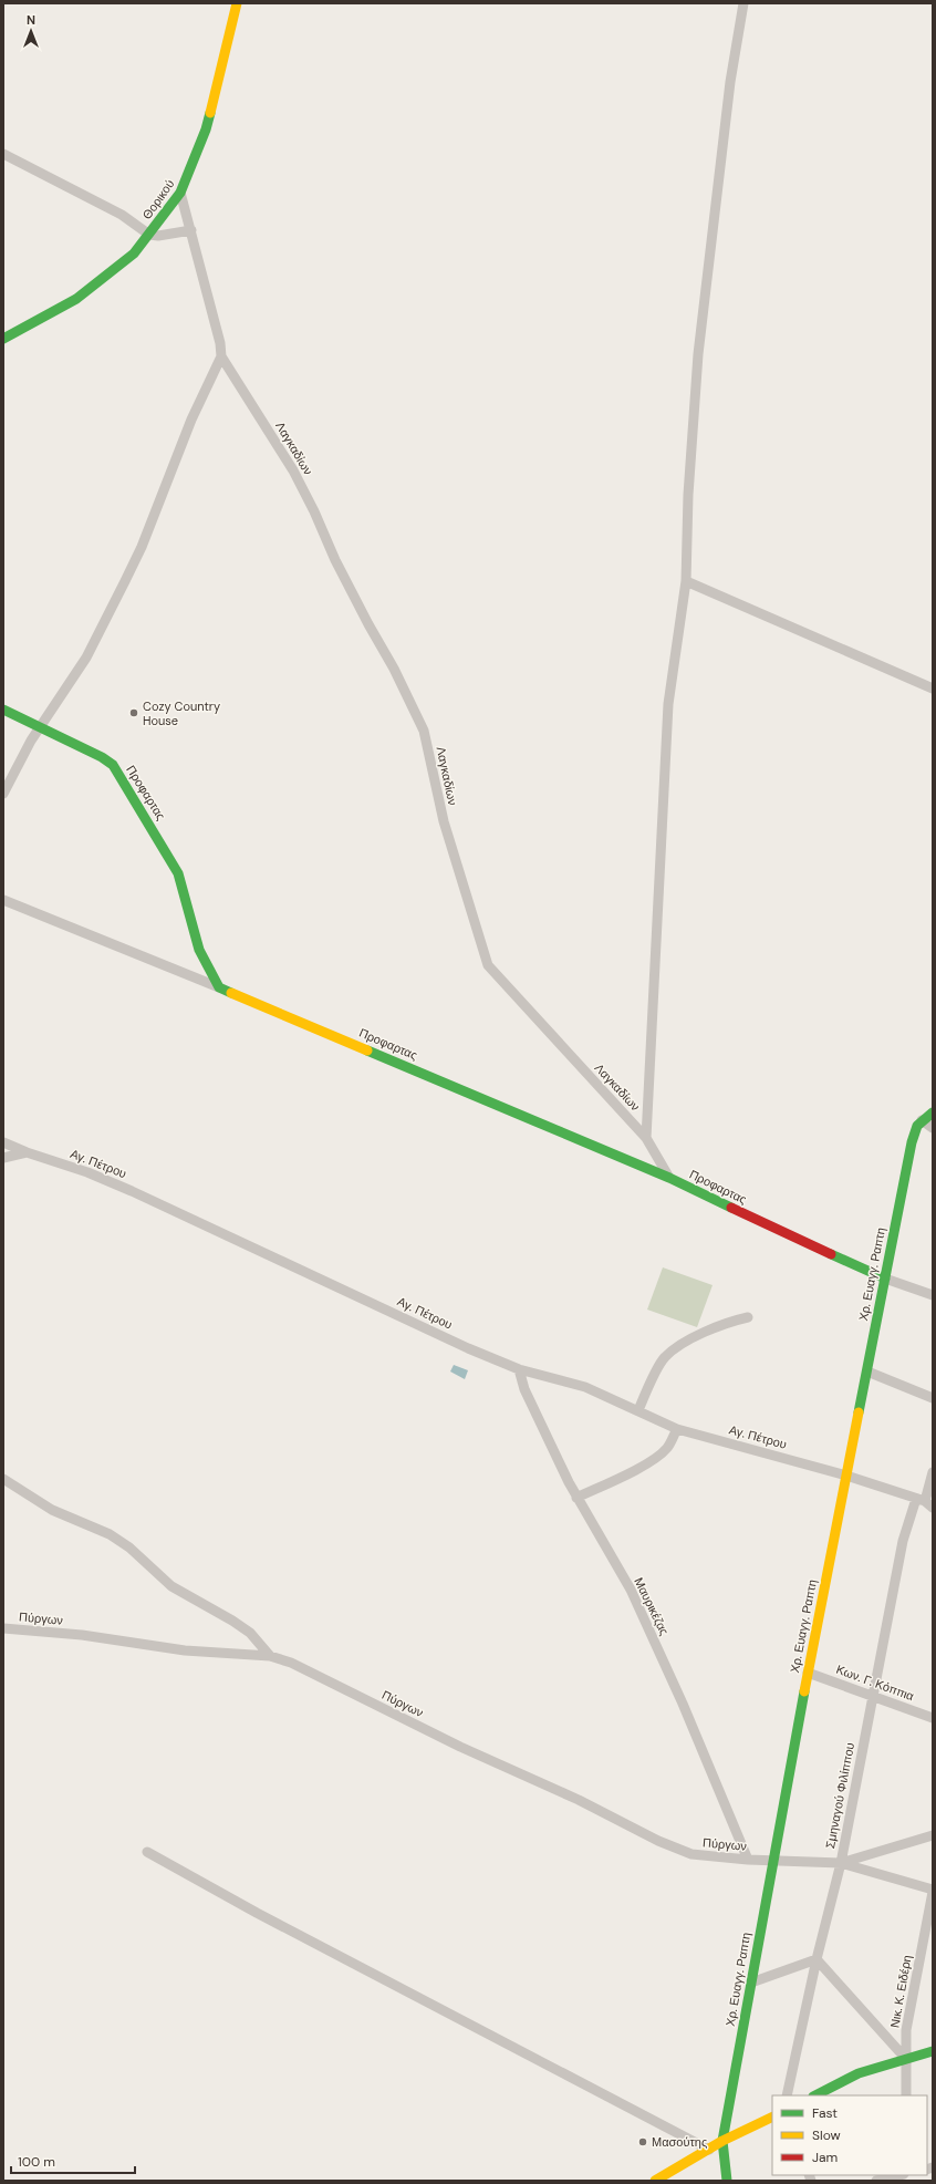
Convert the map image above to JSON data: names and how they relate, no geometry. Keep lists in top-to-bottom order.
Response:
{
  "streets": {
    "street": [
      "Θορικού",
      "Λαγκαδίων",
      "Προφαρτας",
      "Αγ. Πέτρου",
      "Χρ. Ευαγγ. Ραπτη",
      "Μαυρικέζας",
      "Πύργων",
      "Κων. Γ. Κόππια",
      "Σμηναγού Φιλίππου",
      "Νικ. Κ. Ειδέρη"
    ]
  },
  "crossings": [
    ["Λαγκαδίων", "Προφαρτας"],
    ["Προφαρτας", "Χρ. Ευαγγ. Ραπτη"],
    ["Αγ. Πέτρου", "Χρ. Ευαγγ. Ραπτη"],
    ["Αγ. Πέτρου", "Μαυρικέζας"],
    ["Αγ. Πέτρου", "Σμηναγού Φιλίππου"],
    ["Χρ. Ευαγγ. Ραπτη", "Πύργων"],
    ["Χρ. Ευαγγ. Ραπτη", "Κων. Γ. Κόππια"],
    ["Μαυρικέζας", "Πύργων"],
    ["Πύργων", "Σμηναγού Φιλίππου"],
    ["Κων. Γ. Κόππια", "Σμηναγού Φιλίππου"]
  ],
  "places": ["Cozy Country House", "Μασούτης"],
  "legend": ["Fast", "Slow", "Jam"],
  "scale_bar": "100 m",
  "north": "top"
}
